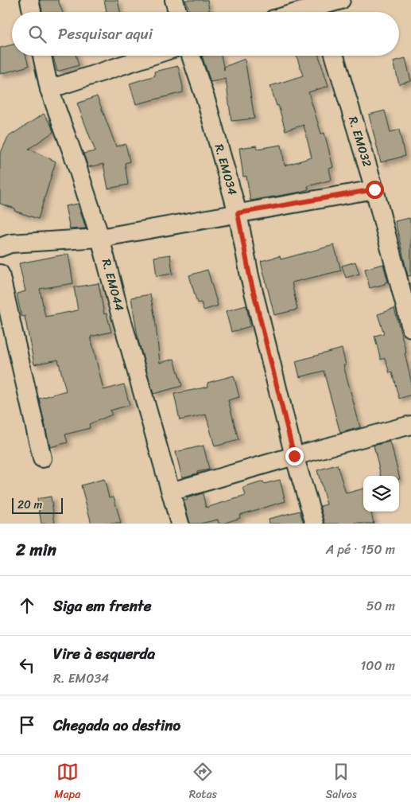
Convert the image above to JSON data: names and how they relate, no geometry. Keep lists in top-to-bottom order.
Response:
{
  "streets": {
    "street": ["R. EM032", "R. EM034", "R. EM044"]
  },
  "scale_bar": "20 m",
  "page": {
    "search": "Pesquisar aqui",
    "scale": "20 m",
    "heading": ["2 min", "A pé · 150 m"],
    "list": [
      ["Siga em frente", "50 m"],
      ["Vire à esquerda", "R. EM034", "100 m"],
      "Chegada ao destino"
    ],
    "nav": ["Mapa", "Rotas", "Salvos"]
  }
}
